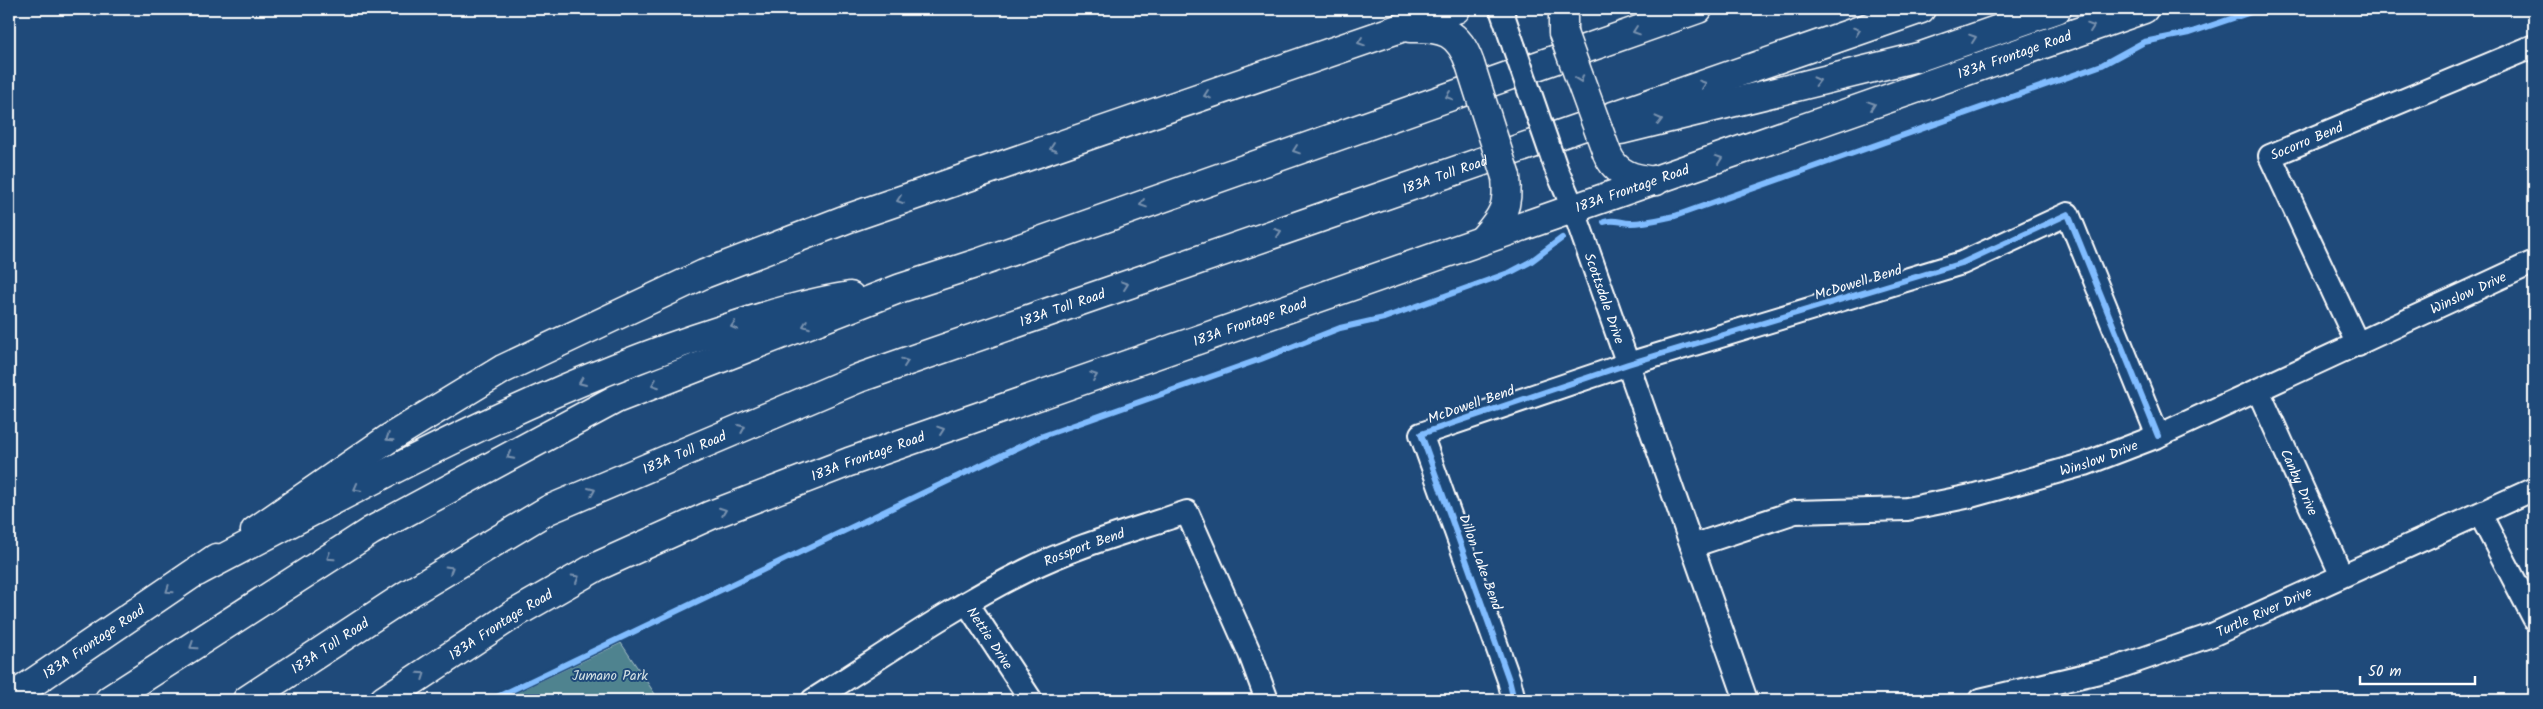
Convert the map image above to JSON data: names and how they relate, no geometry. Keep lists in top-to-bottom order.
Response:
{
  "streets": {
    "main road": ["183A Frontage Road", "183A Toll Road"],
    "street": [
      "Socorro Bend",
      "McDowell Bend",
      "Winslow Drive",
      "Scottsdale Drive",
      "Canby Drive",
      "Rossport Bend",
      "Dillon Lake Bend",
      "Turtle River Drive",
      "Nettie Drive"
    ]
  },
  "crossings": [
    ["183A Frontage Road", "Scottsdale Drive"],
    ["Socorro Bend", "Winslow Drive"],
    ["McDowell Bend", "Winslow Drive"],
    ["McDowell Bend", "Scottsdale Drive"],
    ["McDowell Bend", "Dillon Lake Bend"],
    ["Winslow Drive", "Scottsdale Drive"],
    ["Winslow Drive", "Canby Drive"],
    ["Canby Drive", "Turtle River Drive"],
    ["Rossport Bend", "Nettie Drive"]
  ],
  "parks": ["Jumano Park"],
  "scale_bar": "50 m"
}
